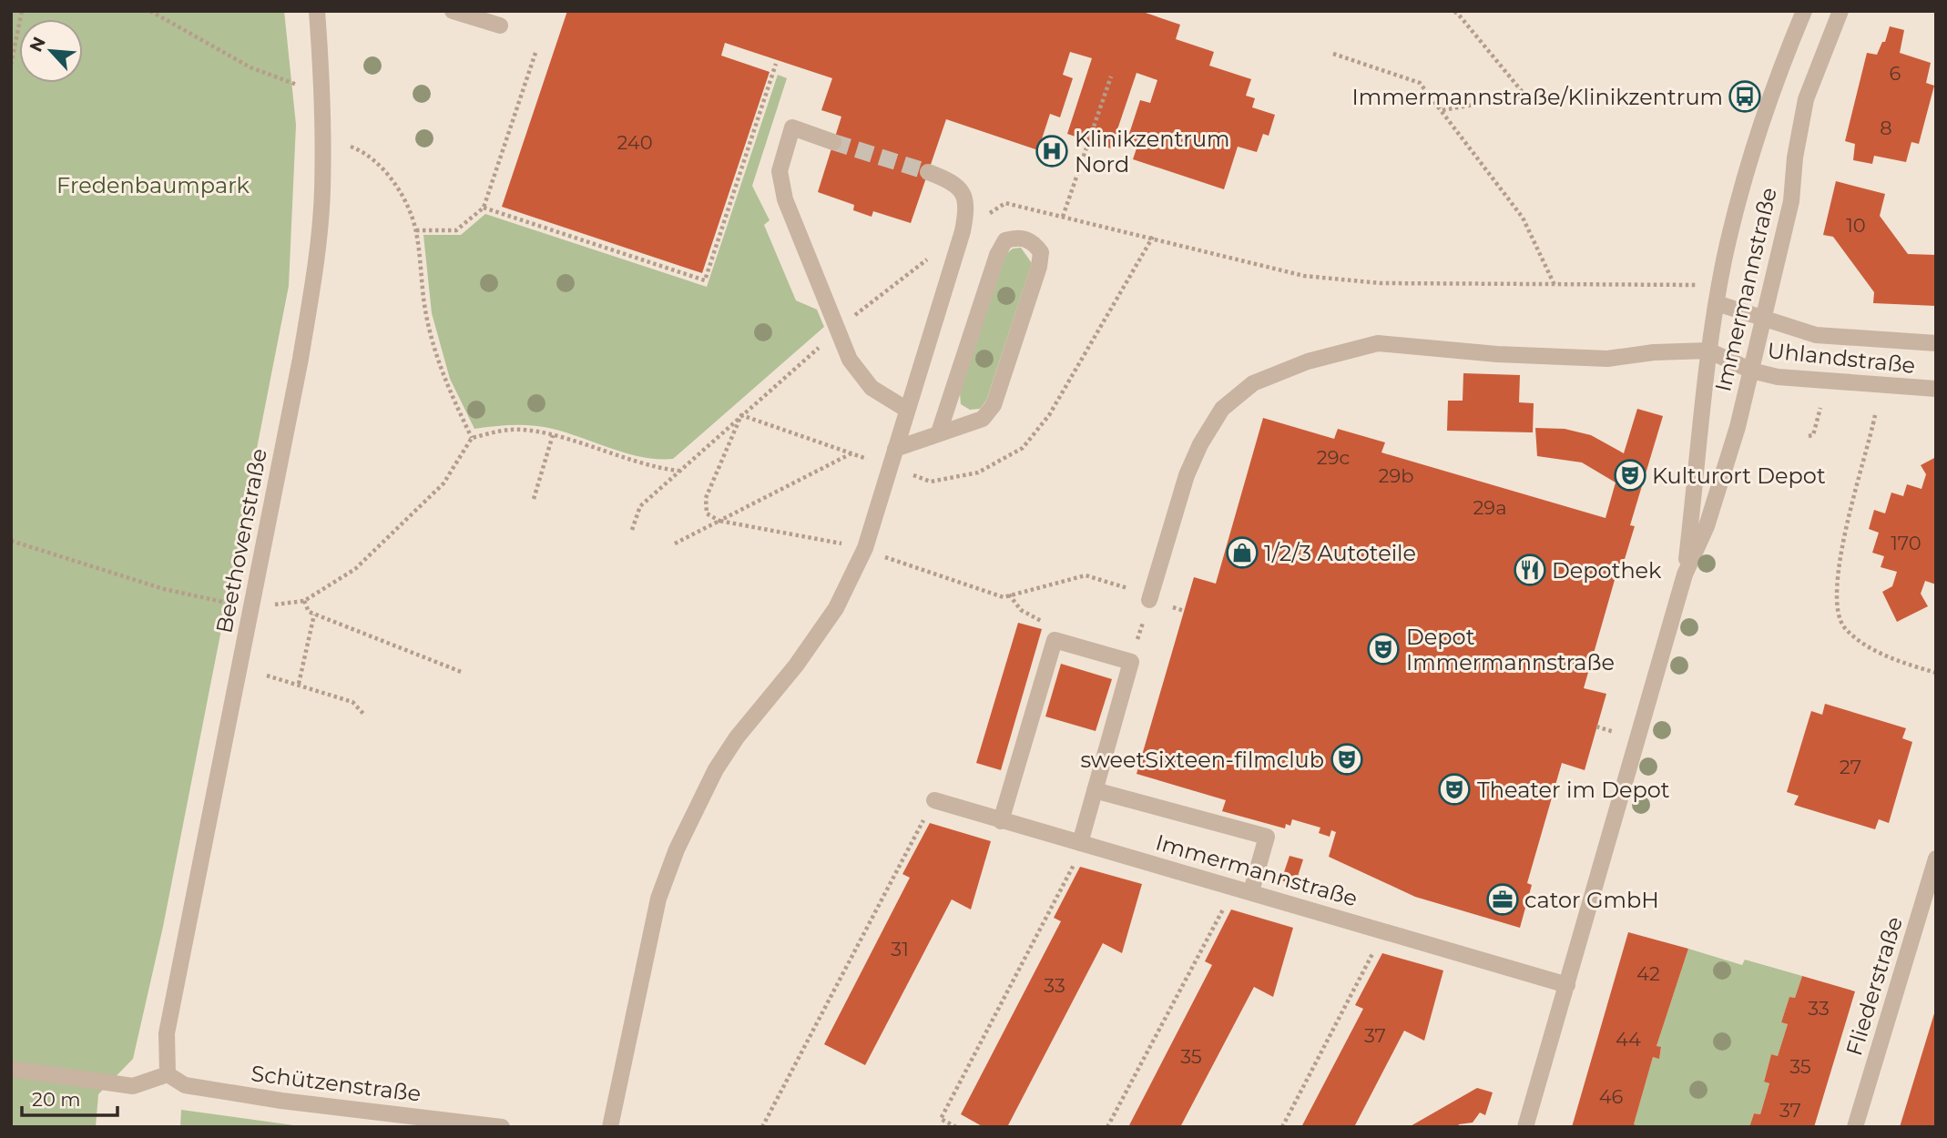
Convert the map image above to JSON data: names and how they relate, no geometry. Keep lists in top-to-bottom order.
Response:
{
  "streets": {
    "street": [
      "Immermannstraße",
      "Uhlandstraße",
      "Beethovenstraße",
      "Fliederstraße",
      "Schützenstraße"
    ]
  },
  "crossings": [
    ["Immermannstraße", "Uhlandstraße"],
    ["Beethovenstraße", "Schützenstraße"]
  ],
  "parks": ["Fredenbaumpark"],
  "places": {
    "bus stop": ["Immermannstraße/Klinikzentrum"],
    "hospital": ["Klinikzentrum Nord"],
    "theatre": [
      "Kulturort Depot",
      "Depot Immermannstraße",
      "sweetSixteen-filmclub",
      "Theater im Depot"
    ],
    "shop": ["1/2/3 Autoteile"],
    "restaurant": ["Depothek"],
    "office": ["cator GmbH"]
  },
  "house_numbers": [
    "6",
    "8",
    "240",
    "10",
    "29c",
    "29b",
    "29a",
    "170",
    "27",
    "31",
    "42",
    "33",
    "33",
    "37",
    "44",
    "35",
    "35",
    "46",
    "37"
  ],
  "scale_bar": "20 m",
  "north": "top left"
}
